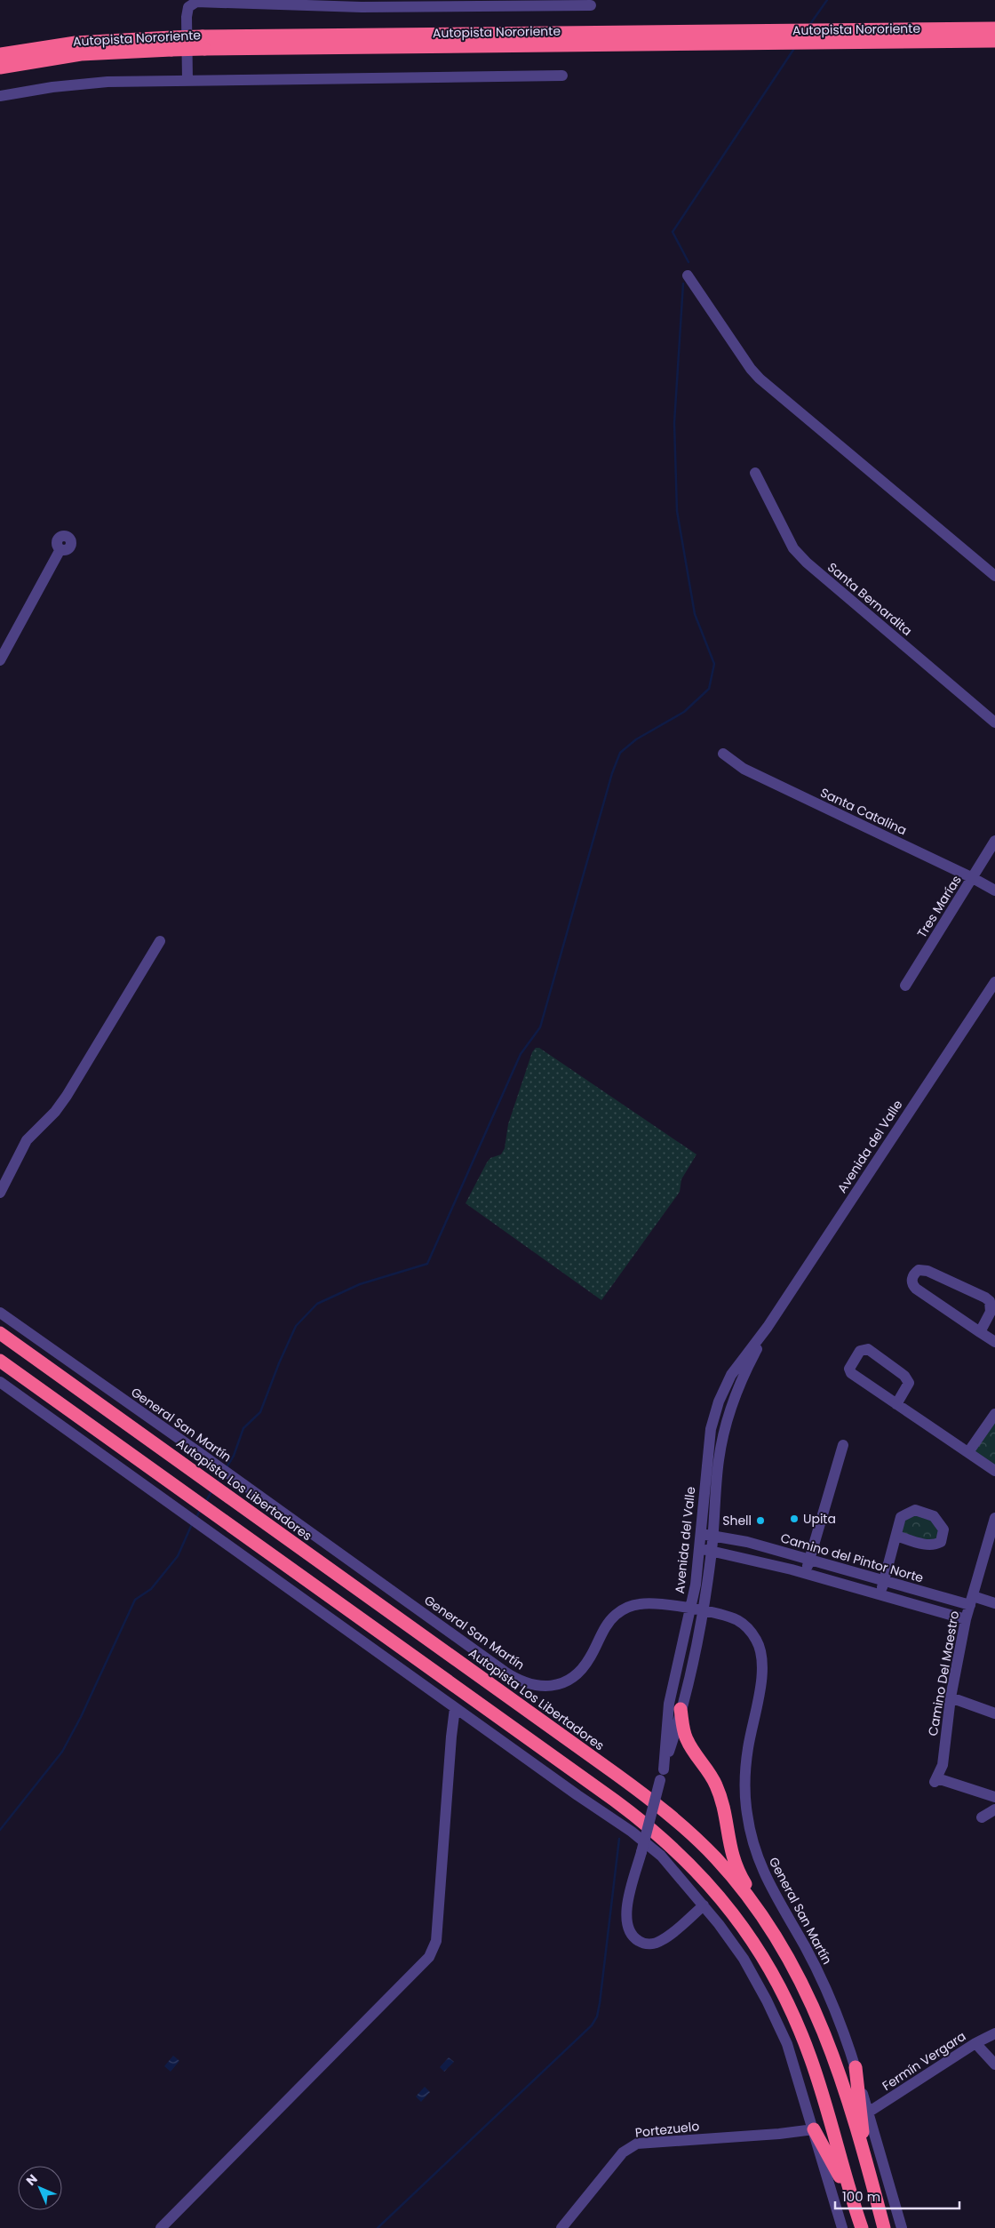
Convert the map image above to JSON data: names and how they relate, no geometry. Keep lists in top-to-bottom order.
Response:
{
  "streets": {
    "highway": ["Autopista Nororiente", "Autopista Los Libertadores"],
    "street": [
      "Santa Bernardita",
      "Santa Catalina",
      "Tres Marías",
      "Avenida del Valle",
      "General San Martín",
      "Camino del Pintor Norte",
      "Camino Del Maestro",
      "Fermín Vergara",
      "Portezuelo"
    ]
  },
  "crossings": [
    ["Santa Catalina", "Tres Marías"],
    ["Avenida del Valle", "General San Martín"],
    ["Avenida del Valle", "Camino del Pintor Norte"],
    ["General San Martín", "Fermín Vergara"],
    ["Camino del Pintor Norte", "Camino Del Maestro"]
  ],
  "places": ["Upita", "Shell"],
  "scale_bar": "100 m",
  "north": "top left"
}
